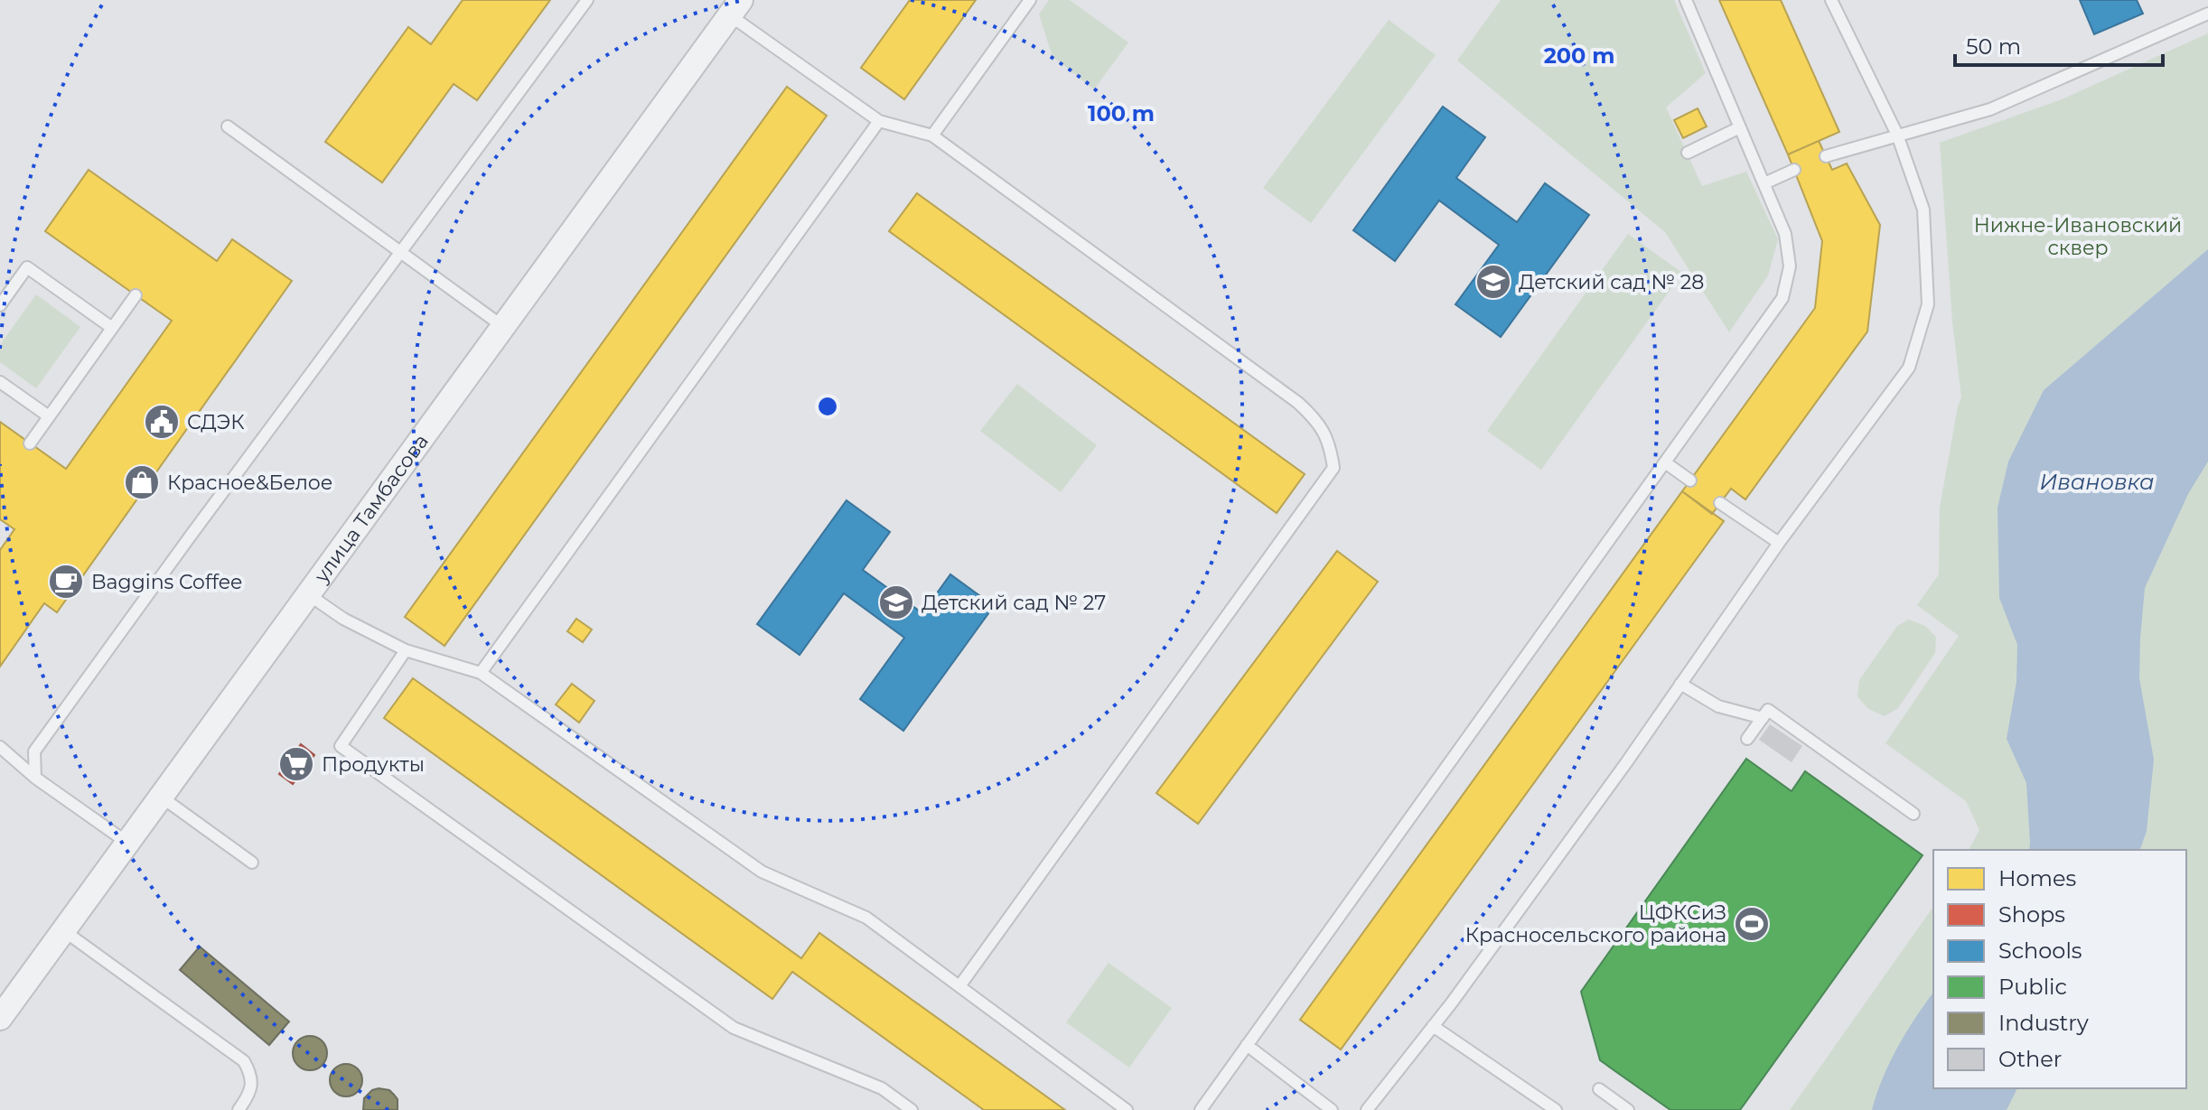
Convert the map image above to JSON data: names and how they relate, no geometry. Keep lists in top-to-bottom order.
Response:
{
  "streets": {
    "street": ["улица Тамбасова"]
  },
  "water": ["Ивановка"],
  "parks": ["Нижне-Ивановский сквер"],
  "places": {
    "school or university": ["Детский сад № 28", "Детский сад № 27"],
    "public building": ["СДЭК"],
    "shop": ["Красное&Белое"],
    "cafe": ["Baggins Coffee"],
    "supermarket": ["Продукты"],
    "sports": ["ЦФКСиЗ Красносельского района"]
  },
  "legend": [
    "Homes",
    "Shops",
    "Schools",
    "Public",
    "Industry",
    "Other"
  ],
  "scale_bar": "50 m",
  "rings": ["200 m", "100 m"]
}
